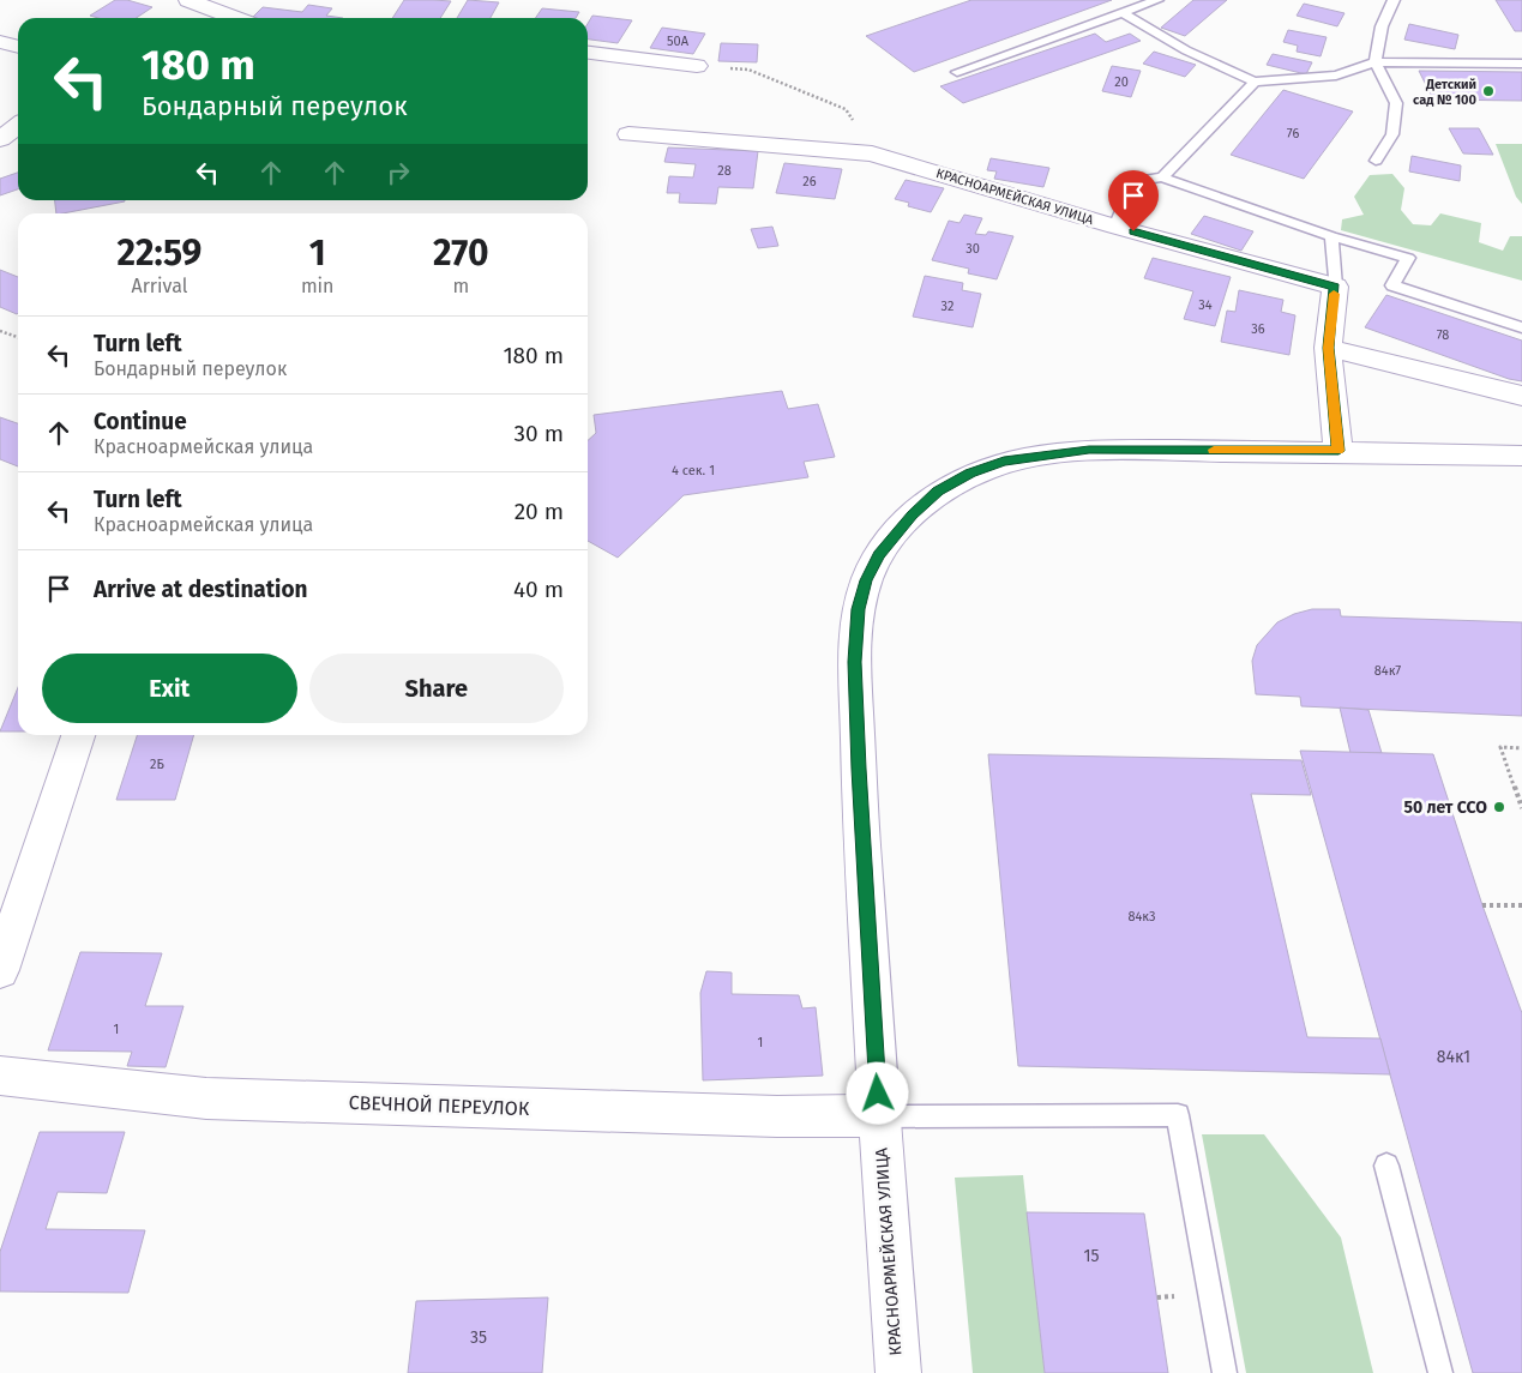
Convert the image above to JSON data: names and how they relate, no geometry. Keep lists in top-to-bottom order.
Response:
{
  "streets": {
    "street": ["КРАСНОАРМЕЙСКАЯ УЛИЦА", "СВЕЧНОЙ ПЕРЕУЛОК"]
  },
  "crossings": [
    ["КРАСНОАРМЕЙСКАЯ УЛИЦА", "СВЕЧНОЙ ПЕРЕУЛОК"]
  ],
  "places": ["Детский сад № 100", "50 лет ССО"],
  "house_numbers": [
    "50А",
    "20",
    "76",
    "28",
    "26",
    "30",
    "34",
    "32",
    "36",
    "78",
    "4 сек. 1",
    "84к7",
    "2Б",
    "84к3",
    "1",
    "1",
    "84к1",
    "15",
    "35"
  ],
  "page": {
    "turn": ["180 m", "Бондарный переулок"],
    "eta": [
      "22:59",
      "Arrival",
      "1",
      "min",
      "270",
      "m"
    ],
    "list": [
      {
        "name": "Turn left",
        "note": "Бондарный переулок",
        "value": "180 m"
      },
      {
        "name": "Continue",
        "note": "Красноармейская улица",
        "value": "30 m"
      },
      {
        "name": "Turn left",
        "note": "Красноармейская улица",
        "value": "20 m"
      },
      {
        "name": "Arrive at destination",
        "value": "40 m"
      }
    ],
    "buttons": ["Exit", "Share"]
  }
}
